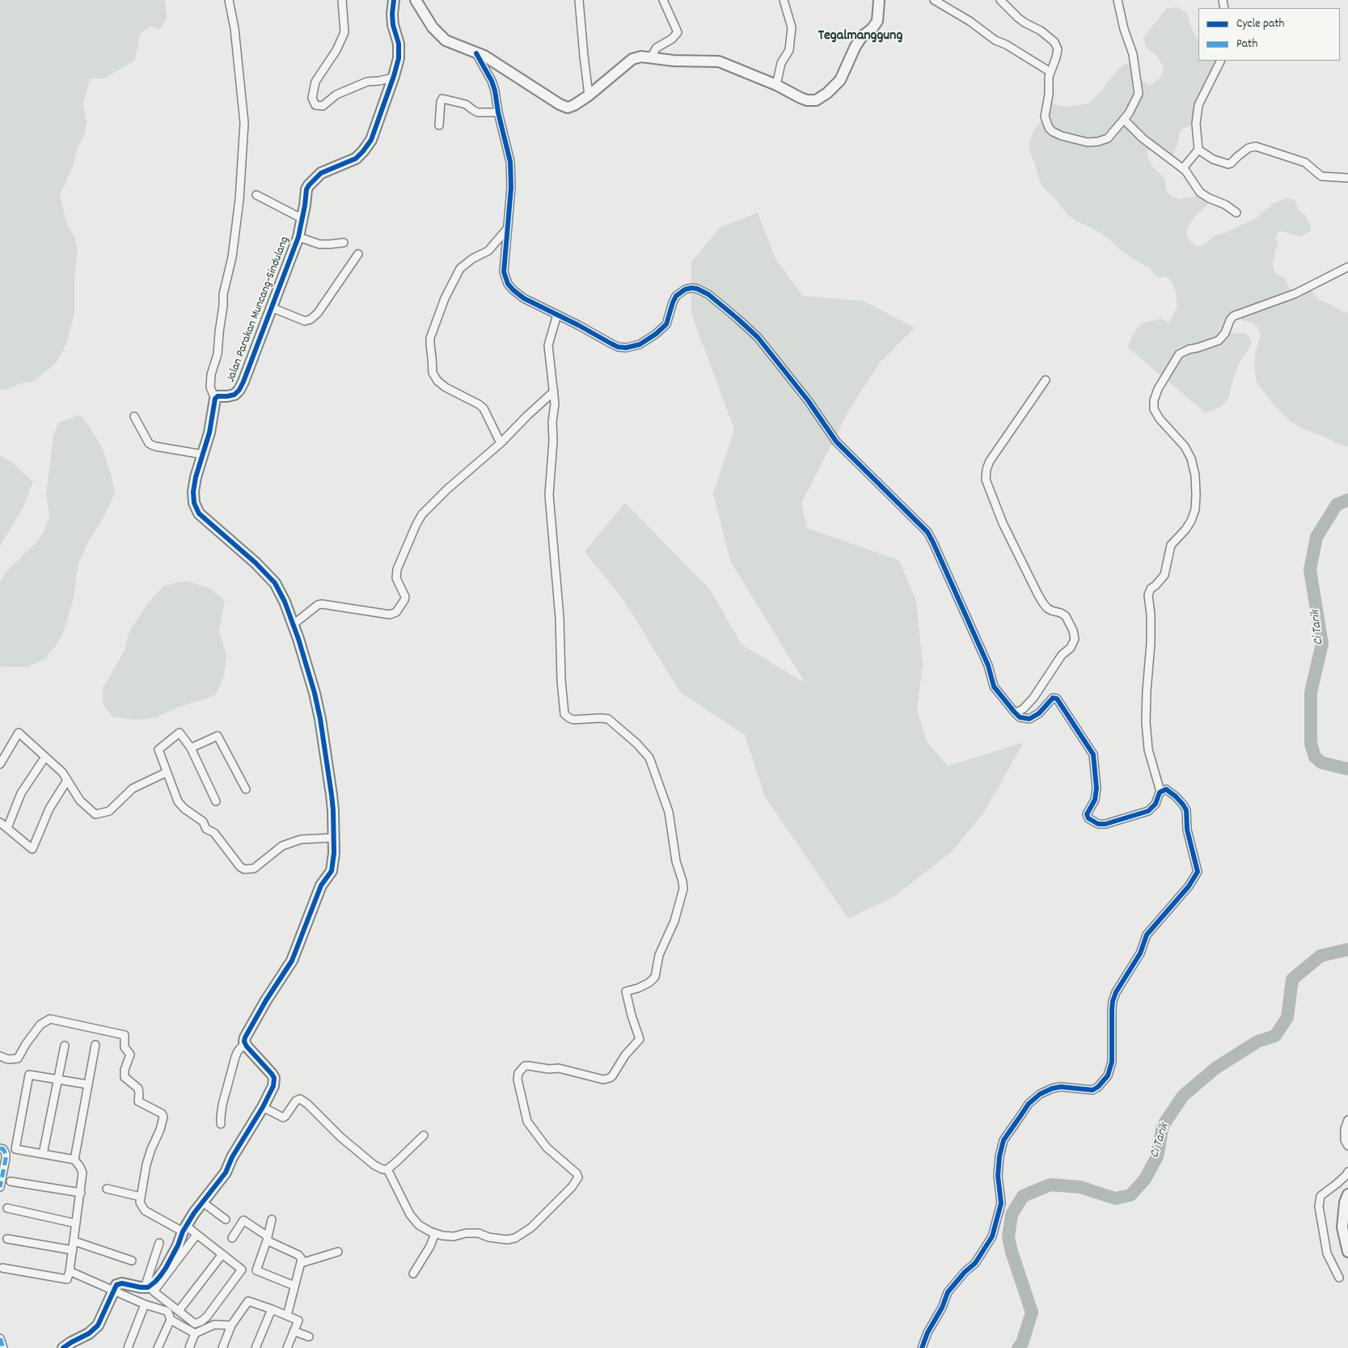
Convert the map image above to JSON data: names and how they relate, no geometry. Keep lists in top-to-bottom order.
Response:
{
  "streets": {
    "street": ["Jalan Parakan Muncang-Sindulang"]
  },
  "districts": ["Tegalmanggung"],
  "water": ["Ci Tarik"],
  "legend": ["Cycle path", "Path"]
}
